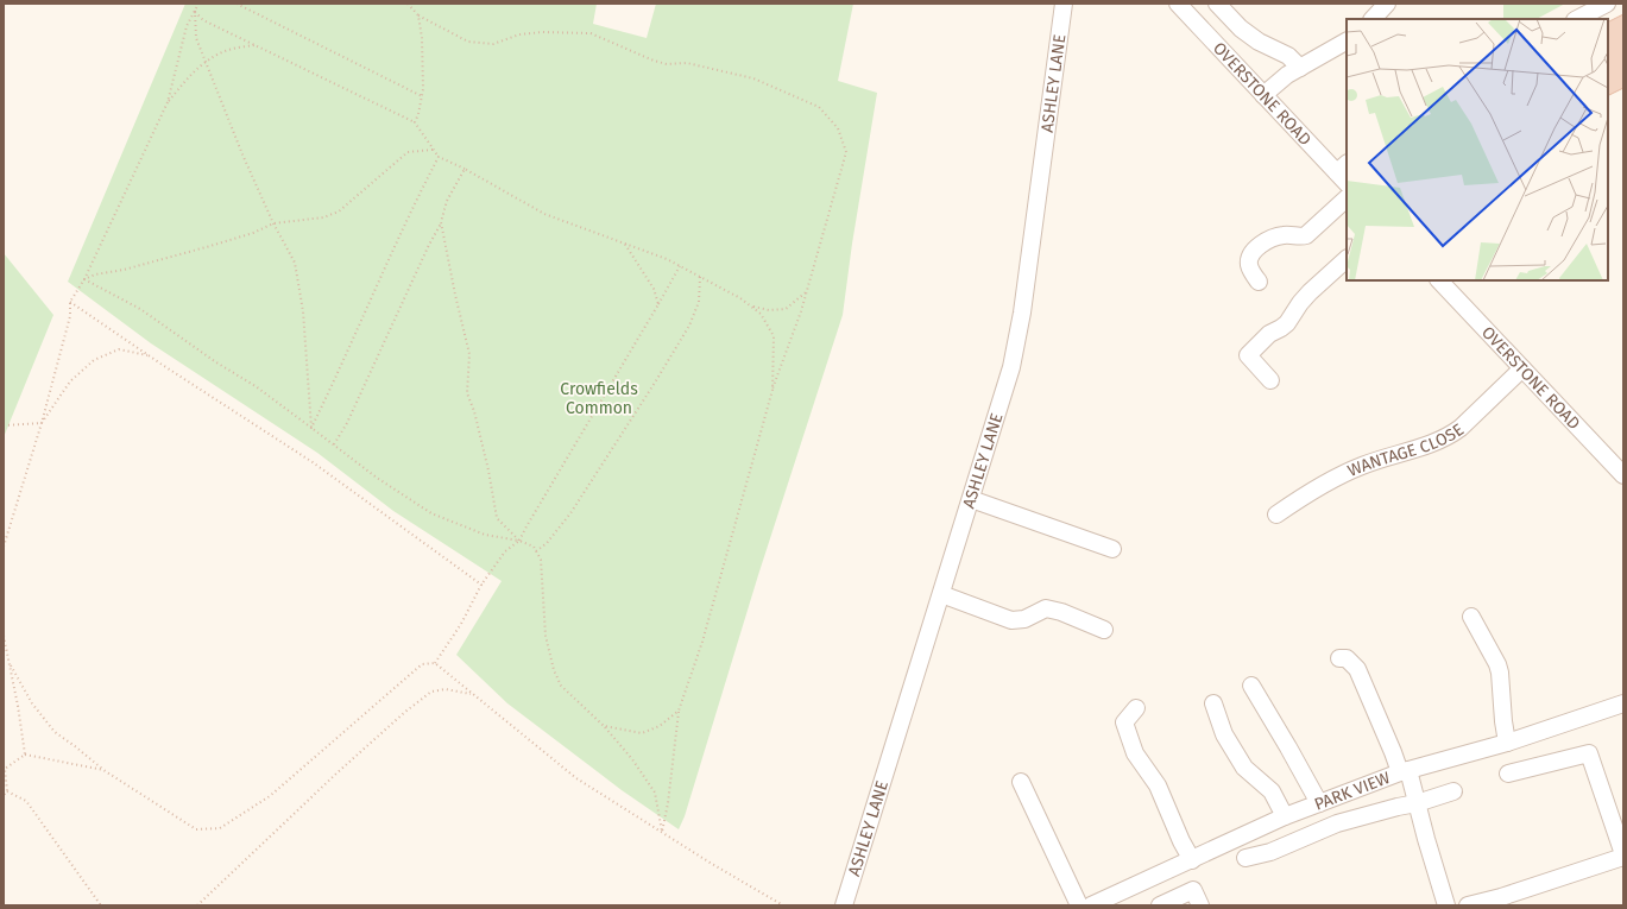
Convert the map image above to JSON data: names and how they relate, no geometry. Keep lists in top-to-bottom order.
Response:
{
  "streets": {
    "street": [
      "ASHLEY LANE",
      "OVERSTONE ROAD",
      "WANTAGE CLOSE",
      "PARK VIEW"
    ]
  },
  "crossings": [
    ["OVERSTONE ROAD", "WANTAGE CLOSE"]
  ],
  "parks": ["Crowfields Common"]
}
